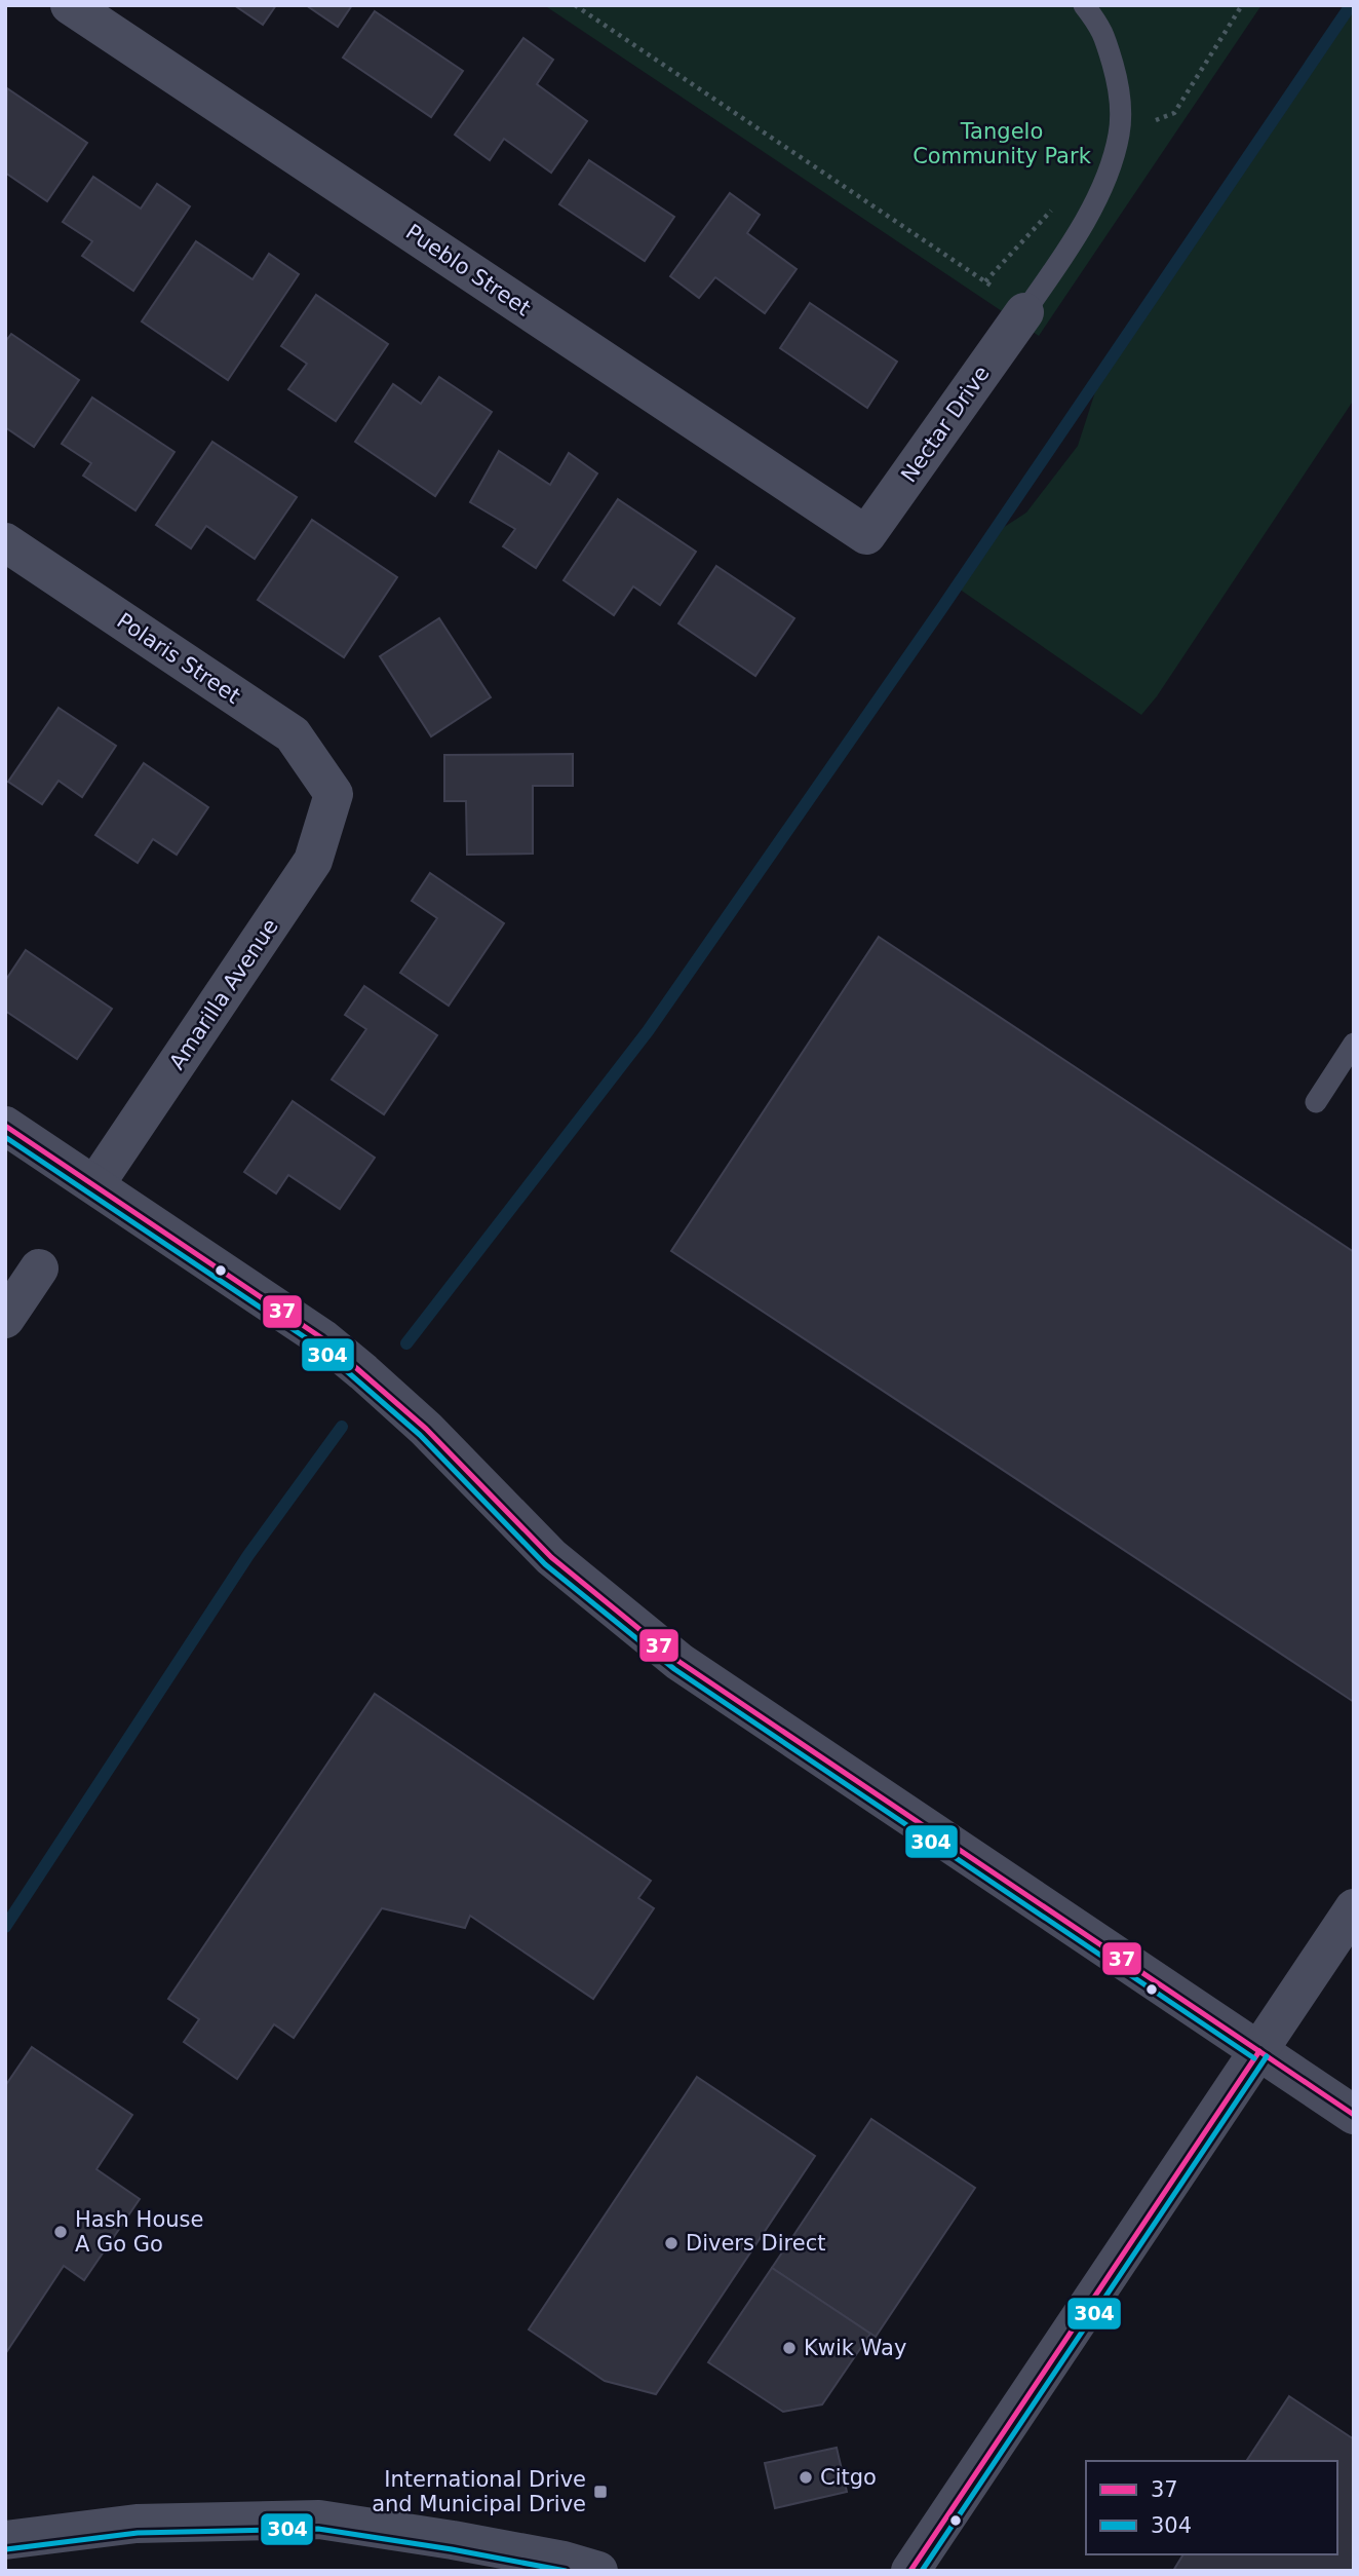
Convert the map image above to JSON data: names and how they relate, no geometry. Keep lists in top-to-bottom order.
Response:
{
  "streets": {
    "street": [
      "Pueblo Street",
      "Nectar Drive",
      "Polaris Street",
      "Amarilla Avenue"
    ]
  },
  "crossings": [
    ["Pueblo Street", "Nectar Drive"],
    ["Polaris Street", "Amarilla Avenue"]
  ],
  "parks": ["Tangelo Community Park"],
  "places": {
    "other": [
      "Hash House A Go Go",
      "Divers Direct",
      "Kwik Way",
      "Citgo"
    ],
    "transit": ["International Drive and Municipal Drive"]
  },
  "lines": ["transit line 37", "transit line 304"],
  "legend": ["37", "304"]
}
